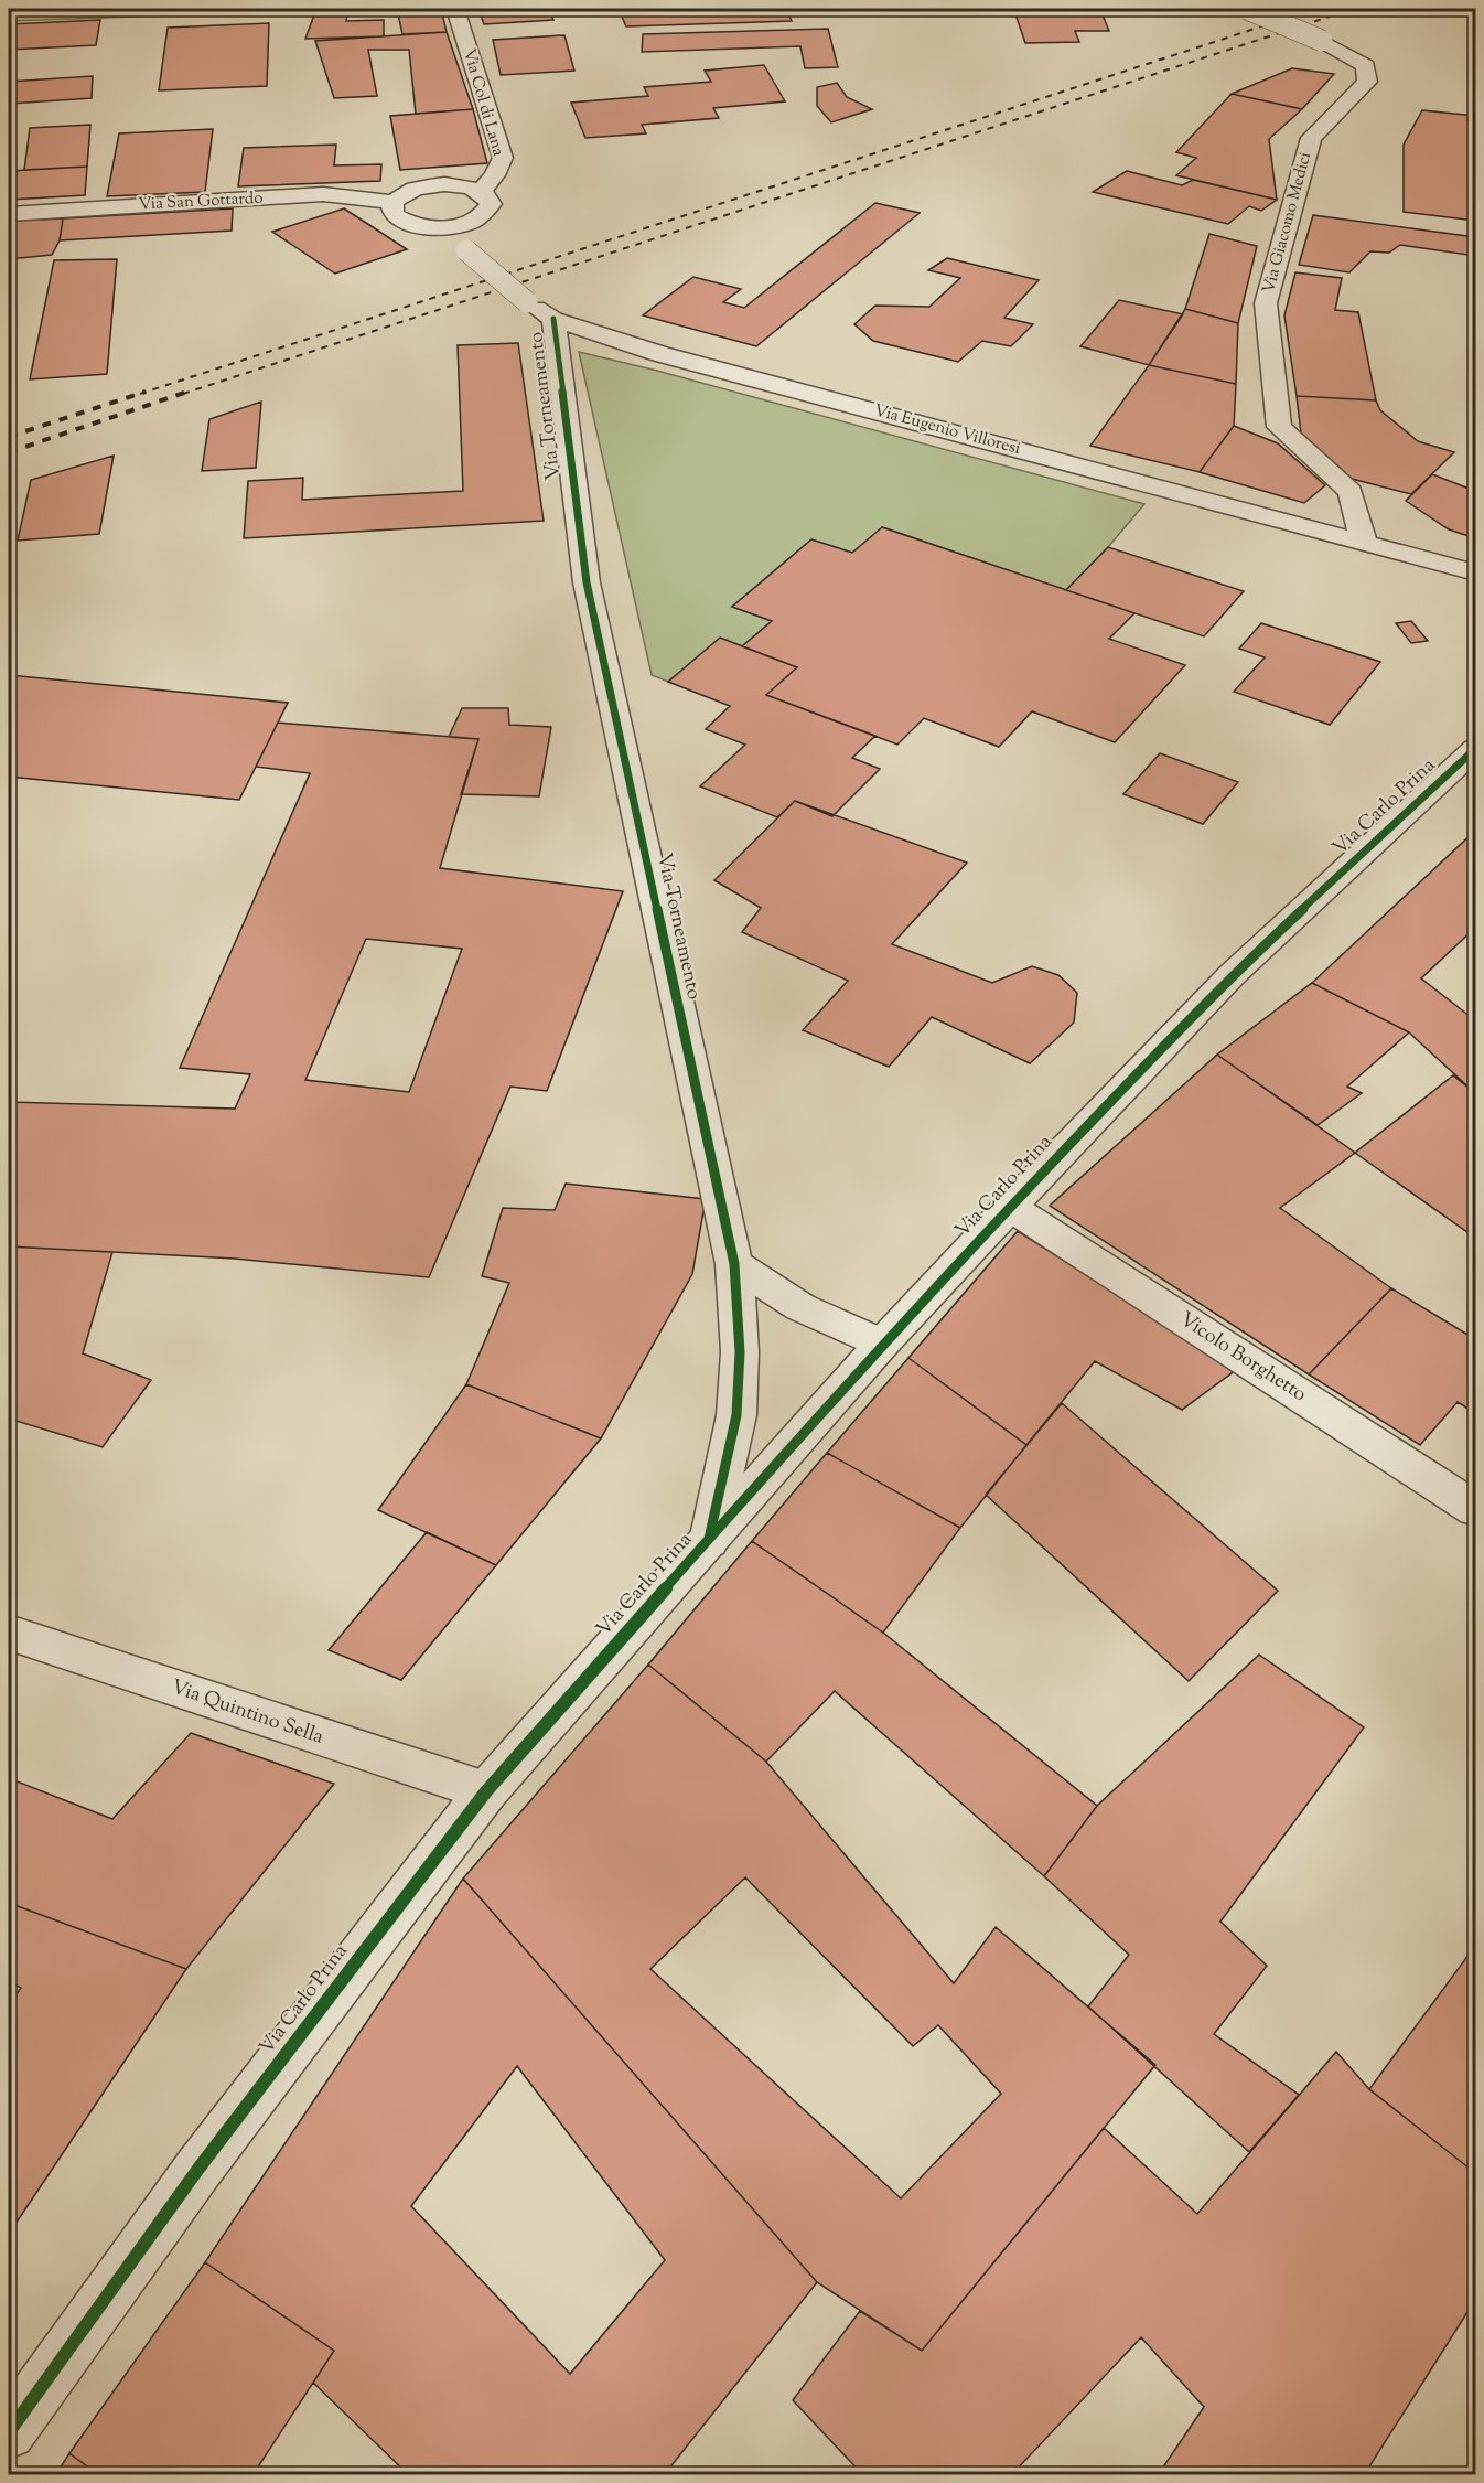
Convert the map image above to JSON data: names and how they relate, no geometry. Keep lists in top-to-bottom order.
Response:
{
  "streets": {
    "street": [
      "Via Col di Lana",
      "Via San Gottardo",
      "Via Giacomo Medici",
      "Via Torneamento",
      "Via Eugenio Villoresi",
      "Via Carlo Prina",
      "Vicolo Borghetto",
      "Via Quintino Sella"
    ]
  },
  "crossings": [
    ["Via Giacomo Medici", "Via Eugenio Villoresi"],
    ["Via Torneamento", "Via Eugenio Villoresi"],
    ["Via Torneamento", "Via Carlo Prina"],
    ["Via Carlo Prina", "Vicolo Borghetto"],
    ["Via Carlo Prina", "Via Quintino Sella"]
  ]
}
